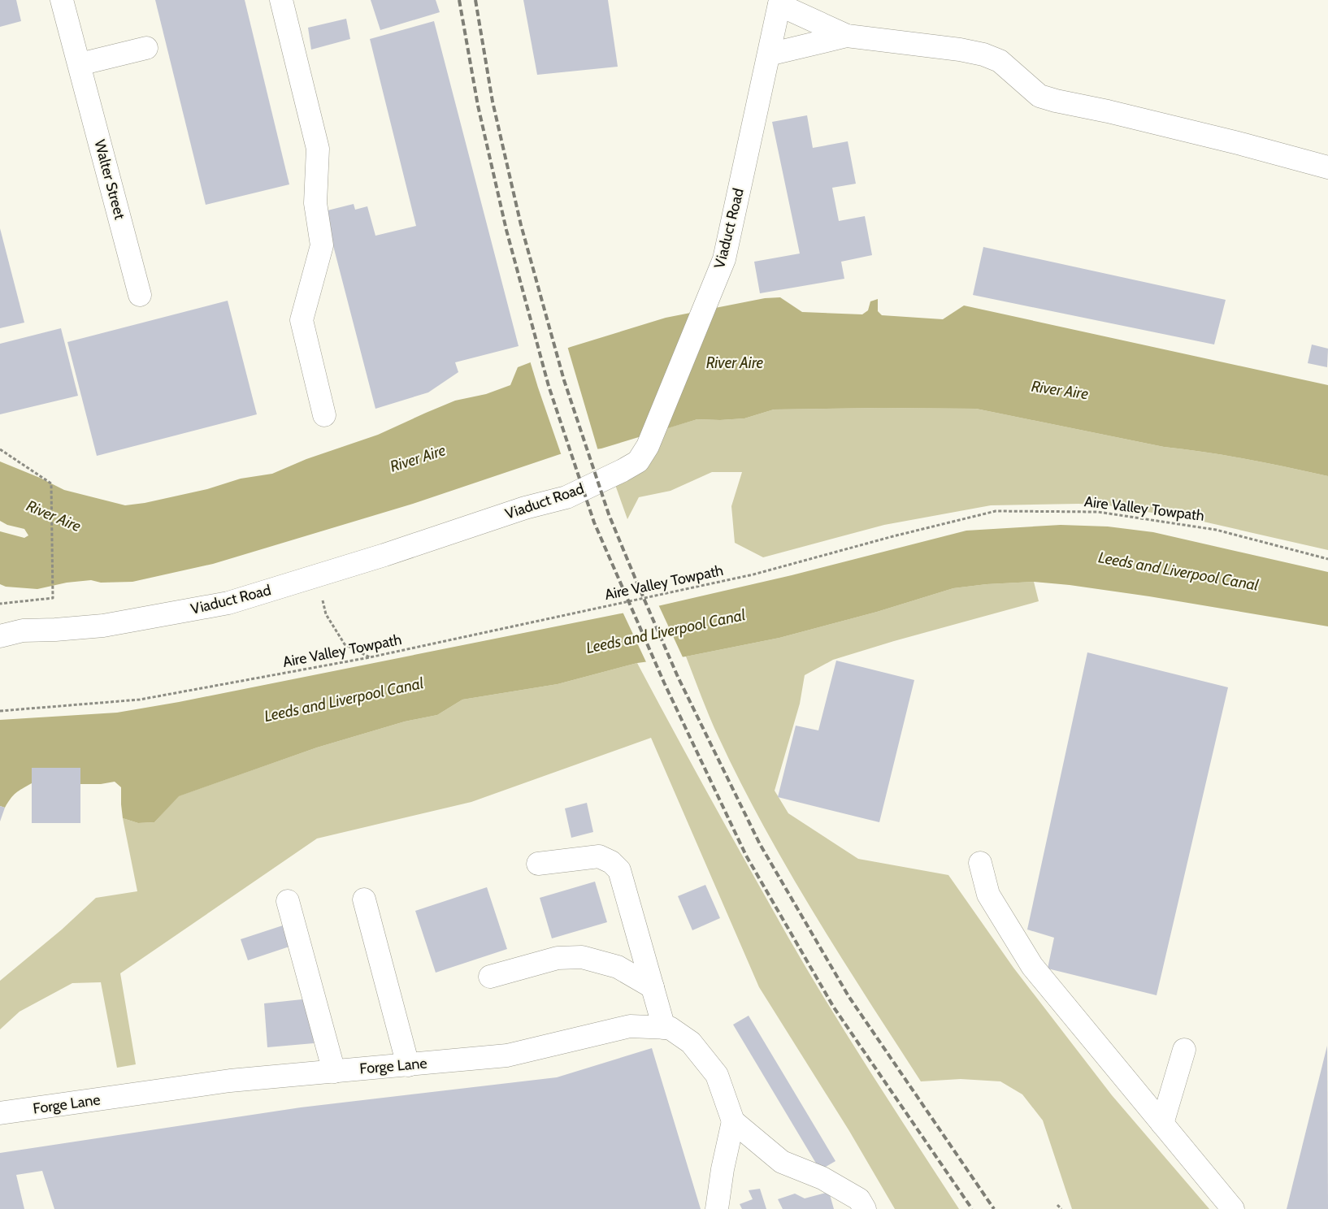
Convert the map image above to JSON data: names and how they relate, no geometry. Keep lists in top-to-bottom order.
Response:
{
  "streets": {
    "street": ["Walter Street", "Viaduct Road", "Forge Lane"],
    "path": ["Aire Valley Towpath"]
  },
  "water": ["River Aire", "Leeds and Liverpool Canal"]
}
